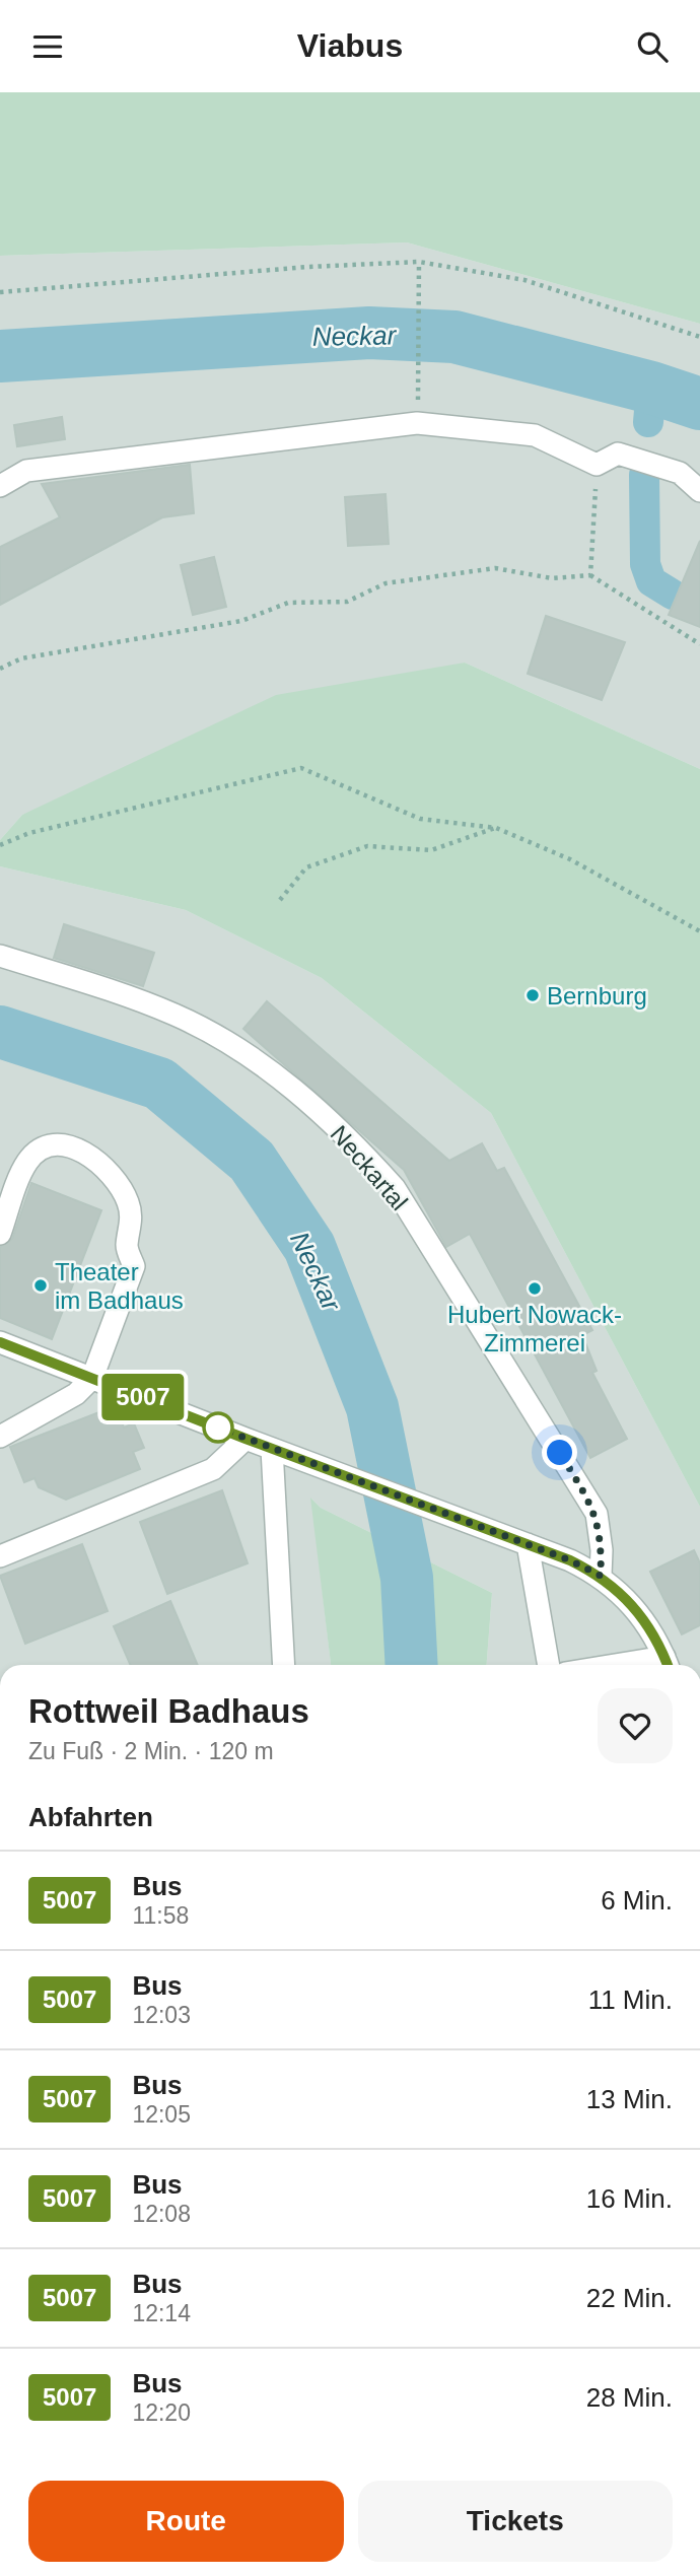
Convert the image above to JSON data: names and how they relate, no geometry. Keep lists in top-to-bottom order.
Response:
{
  "streets": {
    "street": ["Neckartal"]
  },
  "water": ["Neckar"],
  "places": ["Bernburg", "Theater im Badhaus", "Hubert Nowack- Zimmerei"],
  "lines": ["bus line 5007"],
  "page": {
    "header": "Viabus",
    "on_map": "5007",
    "heading": [
      ["Rottweil Badhaus", "Zu Fuß · 2 Min. · 120 m"],
      "Abfahrten"
    ],
    "list": [
      {
        "mark": "5007",
        "name": "Bus",
        "note": "11:58",
        "value": "6 Min."
      },
      {
        "mark": "5007",
        "name": "Bus",
        "note": "12:03",
        "value": "11 Min."
      },
      {
        "mark": "5007",
        "name": "Bus",
        "note": "12:05",
        "value": "13 Min."
      },
      {
        "mark": "5007",
        "name": "Bus",
        "note": "12:08",
        "value": "16 Min."
      },
      {
        "mark": "5007",
        "name": "Bus",
        "note": "12:14",
        "value": "22 Min."
      },
      {
        "mark": "5007",
        "name": "Bus",
        "note": "12:20",
        "value": "28 Min."
      }
    ],
    "buttons": ["Route", "Tickets"]
  }
}
